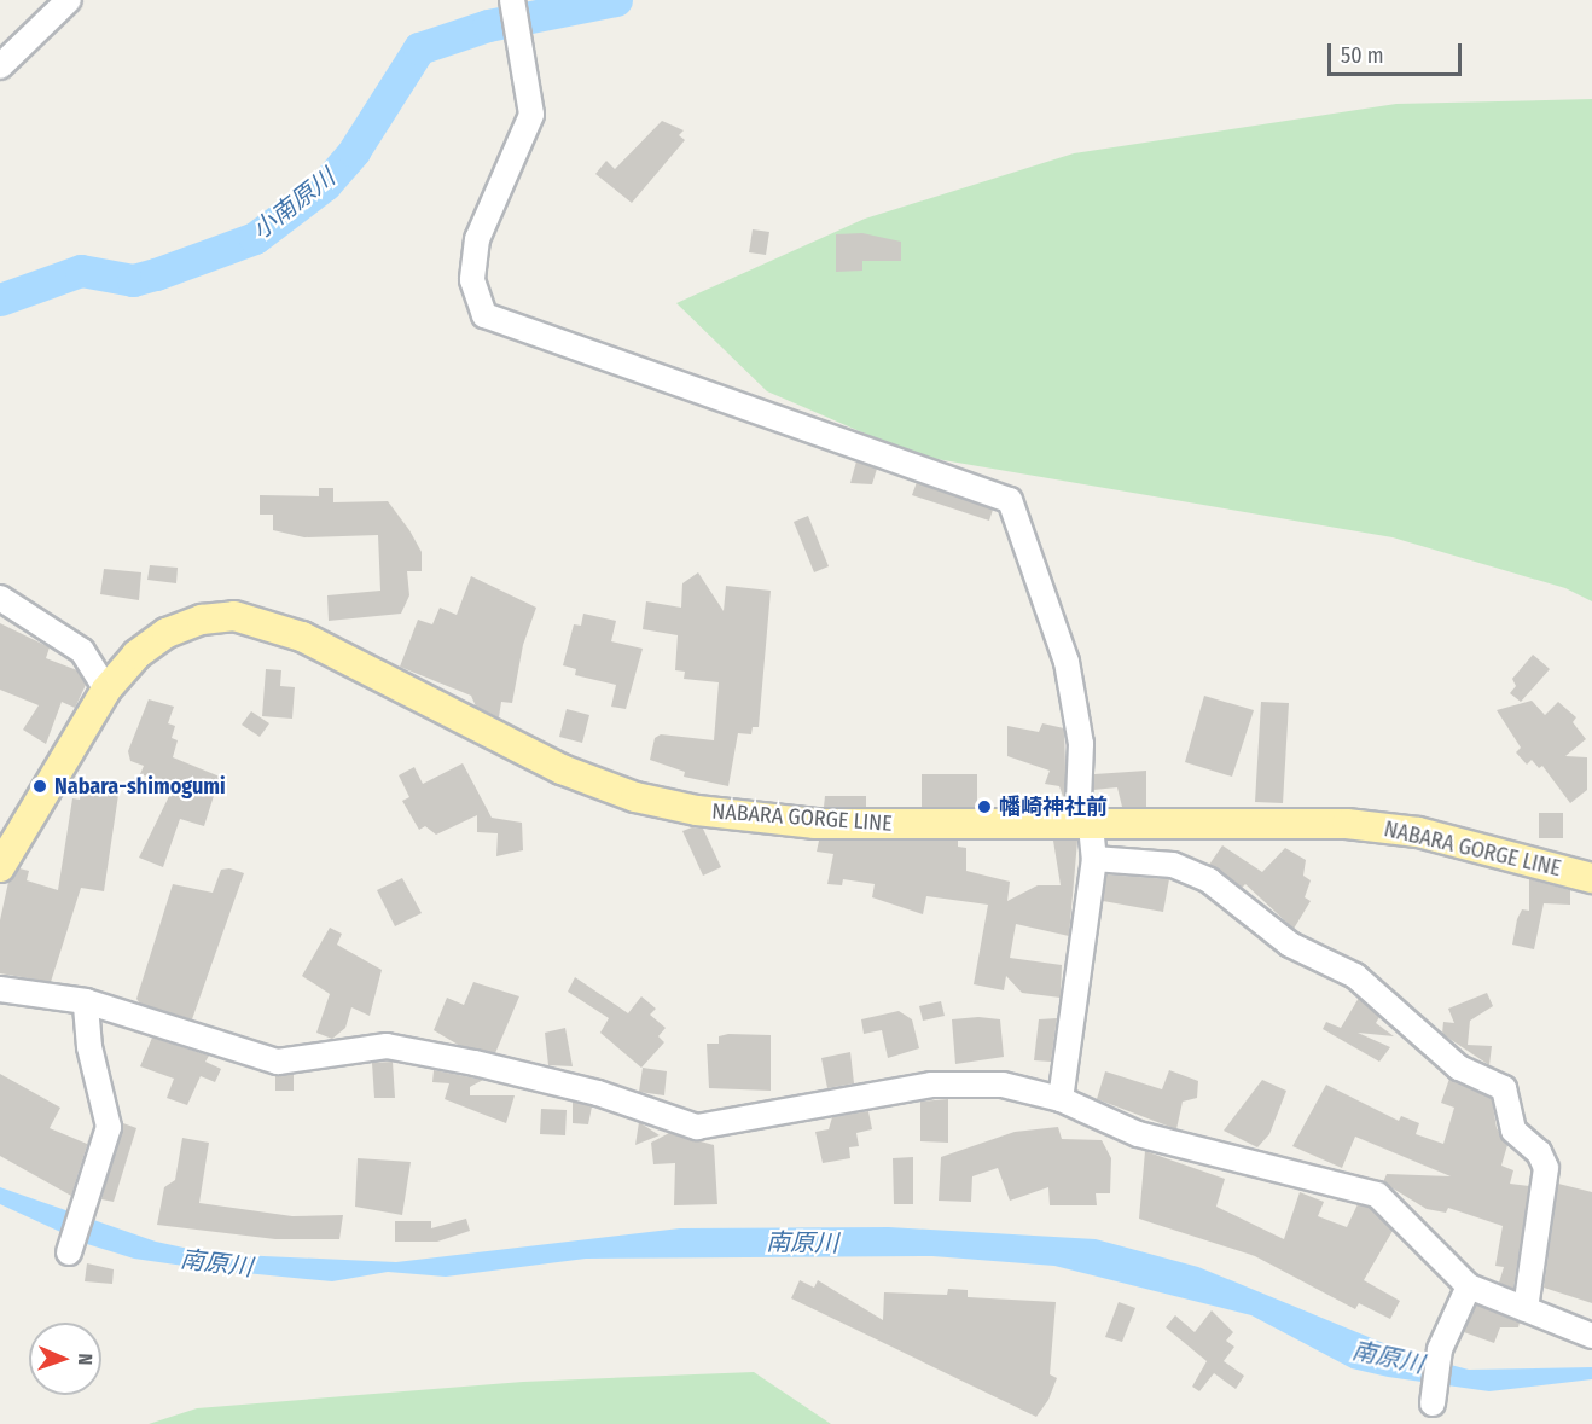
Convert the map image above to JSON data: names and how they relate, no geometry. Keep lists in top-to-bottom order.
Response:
{
  "streets": {
    "main road": ["NABARA GORGE LINE"]
  },
  "water": ["小南原川", "南原川"],
  "places": ["Nabara-shimogumi", "幡崎神社前"],
  "scale_bar": "50 m",
  "north": "right"
}
